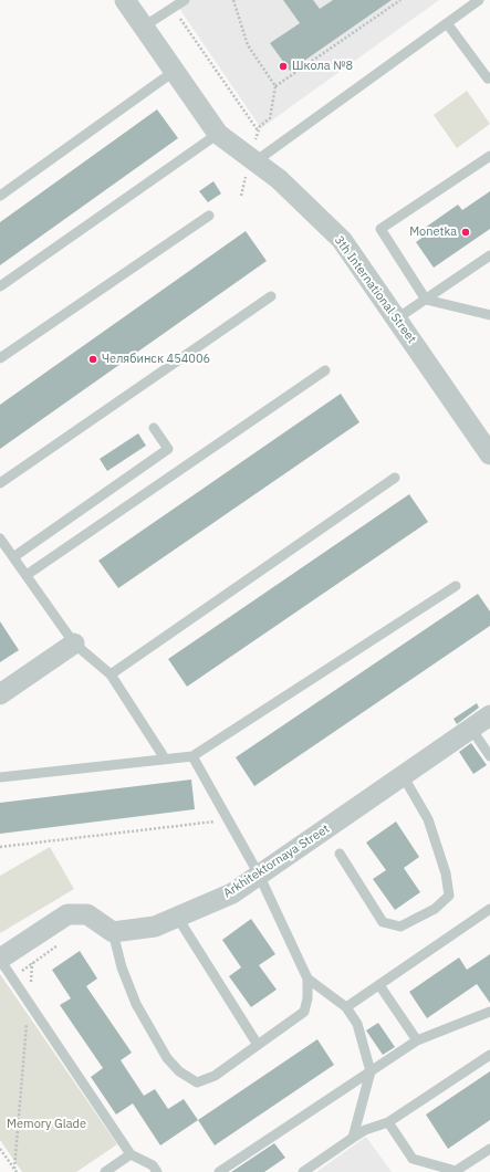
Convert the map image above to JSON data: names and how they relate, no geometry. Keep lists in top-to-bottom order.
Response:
{
  "streets": {
    "street": ["3th International Street", "Arkhitektornaya Street"]
  },
  "parks": ["Memory Glade"],
  "places": ["Школа №8", "Monetka", "Челябинск 454006"]
}
